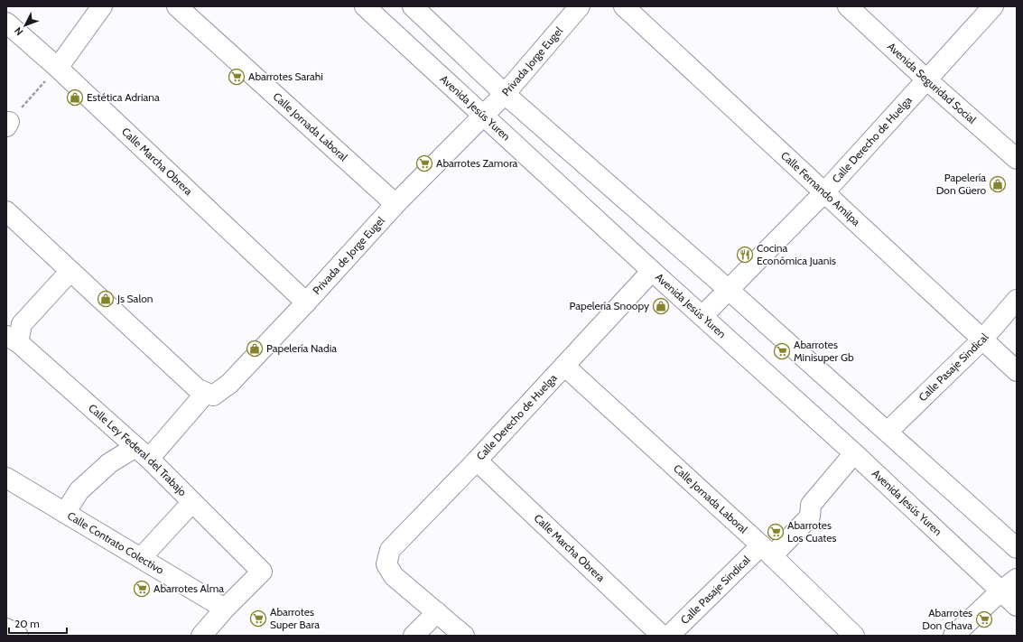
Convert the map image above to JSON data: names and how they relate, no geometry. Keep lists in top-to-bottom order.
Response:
{
  "streets": {
    "street": [
      "Privada Jorge Eugel",
      "Avenida Seguridad Social",
      "Avenida Jesús Yuren",
      "Calle Jornada Laboral",
      "Calle Derecho de Huelga",
      "Calle Marcha Obrera",
      "Calle Fernando Amilpa",
      "Privada de Jorge Eugel",
      "Calle Pasaje Sindical",
      "Calle Ley Federal del Trabajo",
      "Calle Contrato Colectivo"
    ]
  },
  "crossings": [
    ["Privada Jorge Eugel", "Avenida Jesús Yuren"],
    ["Privada Jorge Eugel", "Privada de Jorge Eugel"],
    ["Avenida Seguridad Social", "Calle Derecho de Huelga"],
    ["Avenida Jesús Yuren", "Calle Derecho de Huelga"],
    ["Avenida Jesús Yuren", "Privada de Jorge Eugel"],
    ["Avenida Jesús Yuren", "Calle Pasaje Sindical"],
    ["Calle Jornada Laboral", "Calle Derecho de Huelga"],
    ["Calle Jornada Laboral", "Privada de Jorge Eugel"],
    ["Calle Jornada Laboral", "Calle Pasaje Sindical"],
    ["Calle Derecho de Huelga", "Calle Marcha Obrera"],
    ["Calle Derecho de Huelga", "Calle Fernando Amilpa"],
    ["Calle Marcha Obrera", "Privada de Jorge Eugel"],
    ["Calle Fernando Amilpa", "Calle Pasaje Sindical"],
    ["Calle Ley Federal del Trabajo", "Calle Contrato Colectivo"]
  ],
  "places": {
    "supermarket": [
      "Abarrotes Sarahi",
      "Abarrotes Zamora",
      "Abarrotes Minisuper Gb",
      "Abarrotes Los Cuates",
      "Abarrotes Alma",
      "Abarrotes Super Bara",
      "Abarrotes Don Chava"
    ],
    "shop": [
      "Estética Adriana",
      "Papelería Don Güero",
      "Js Salon",
      "Papelería Snoopy",
      "Papelería Nadia"
    ],
    "restaurant": ["Cocina Económica Juanis"]
  },
  "scale_bar": "20 m",
  "north": "bottom left"
}
